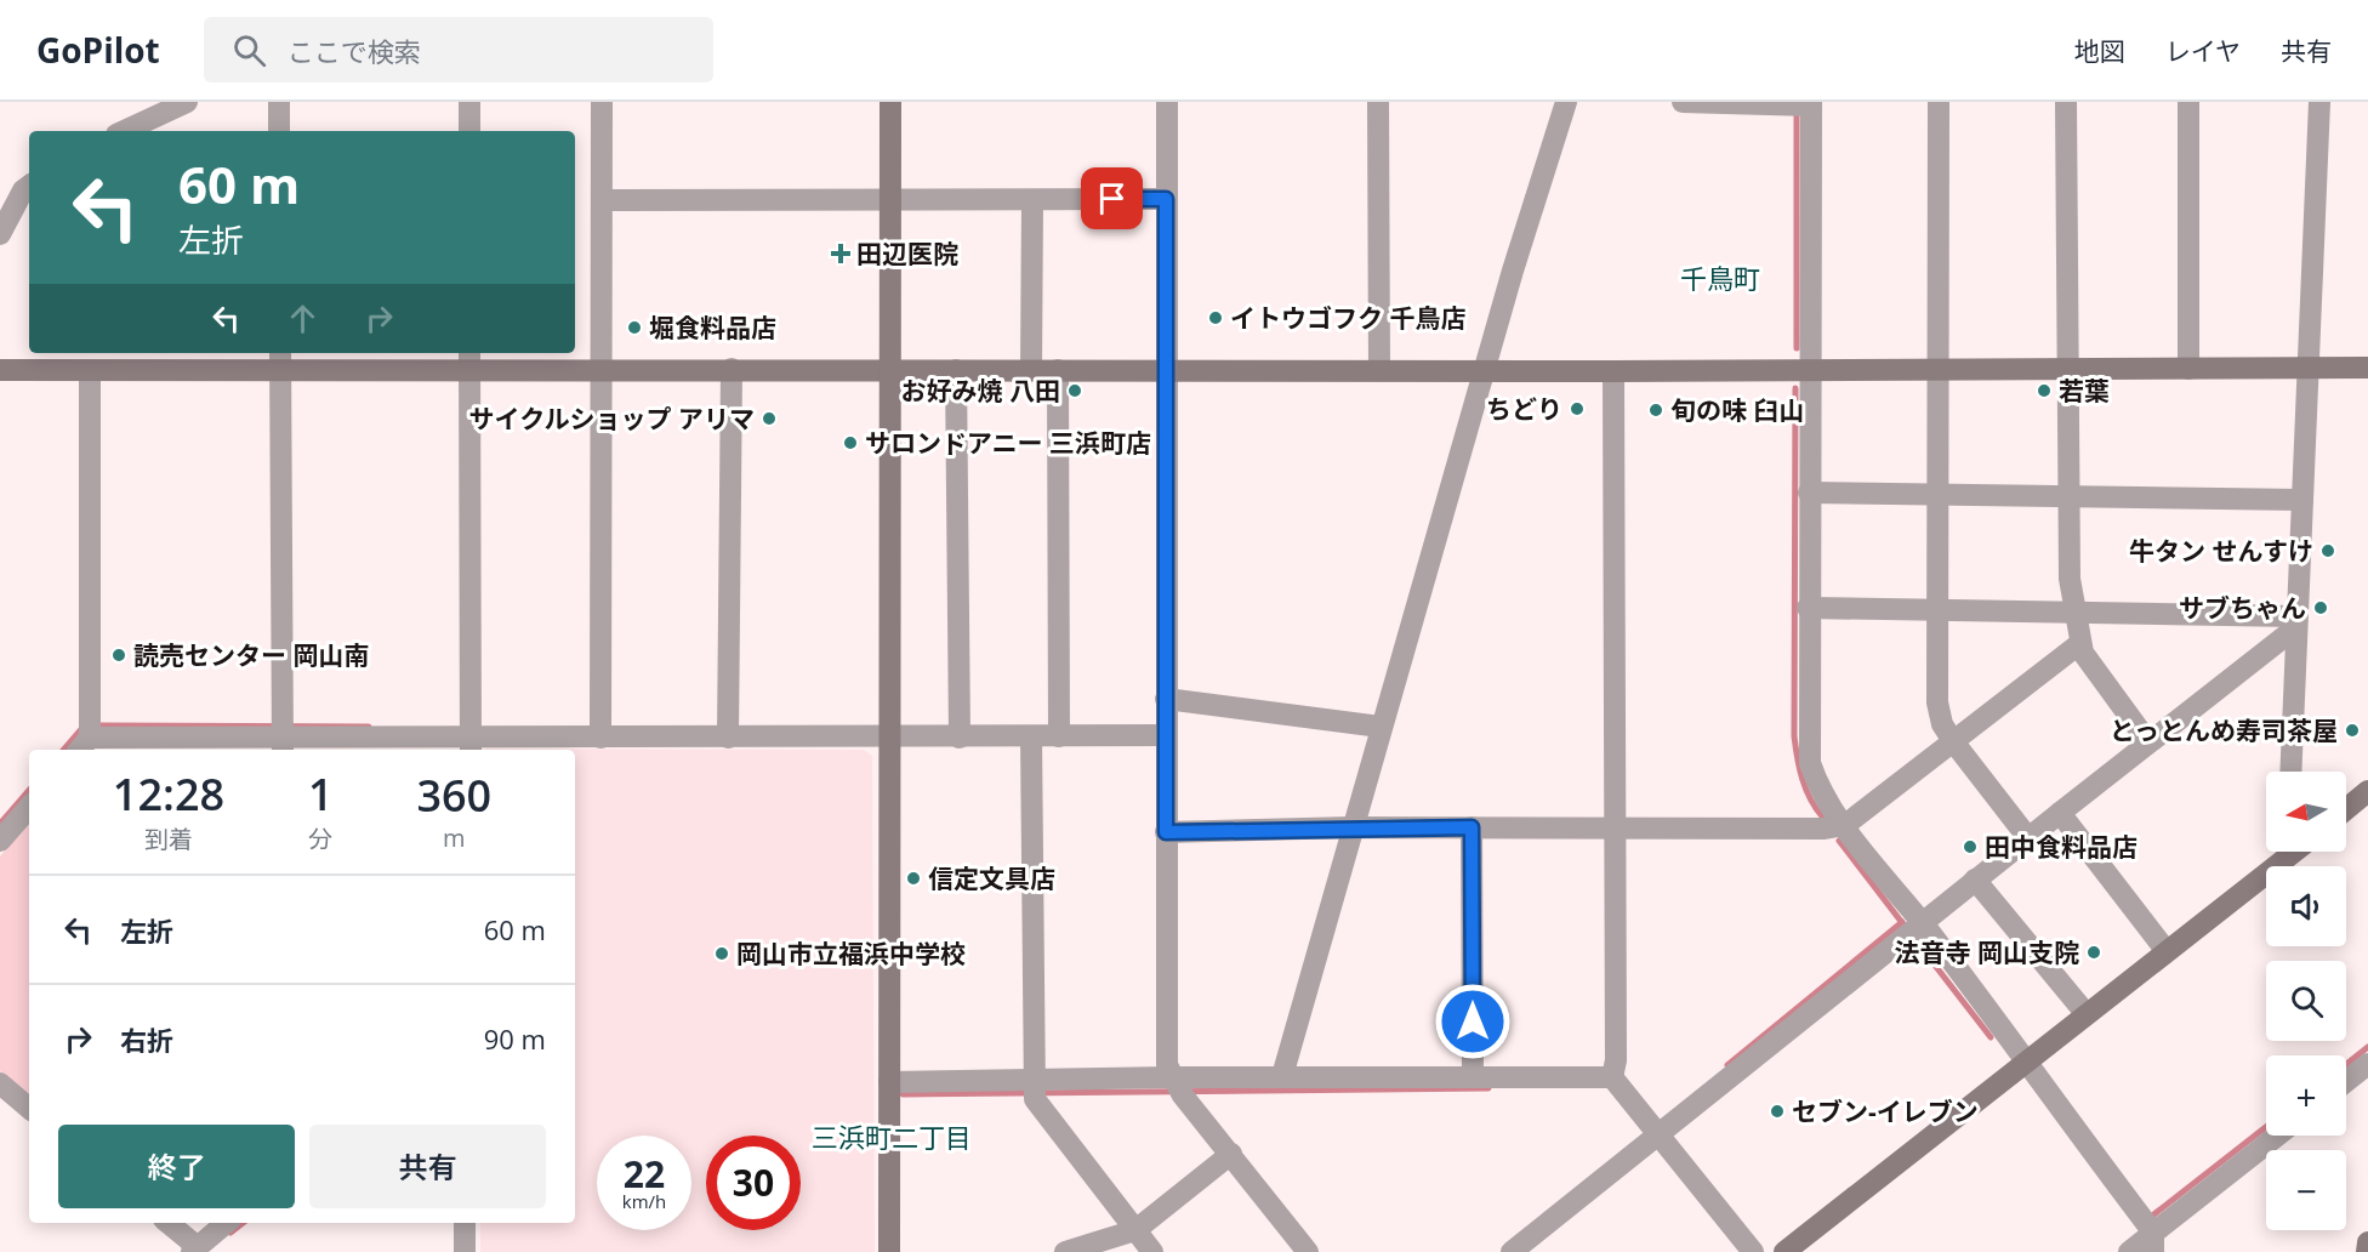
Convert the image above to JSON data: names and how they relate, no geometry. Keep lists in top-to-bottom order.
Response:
{
  "districts": ["千鳥町", "三浜町二丁目"],
  "places": {
    "health": ["田辺医院"],
    "other": [
      "イトウゴフク 千鳥店",
      "堀食料品店",
      "お好み焼 八田",
      "若葉",
      "ちどり",
      "旬の味 臼山",
      "サイクルショップ アリマ",
      "サロンドアニー 三浜町店",
      "牛タン せんすけ",
      "サブちゃん",
      "読売センター 岡山南",
      "とっとんめ寿司茶屋",
      "田中食料品店",
      "信定文具店",
      "法音寺 岡山支院",
      "岡山市立福浜中学校",
      "セブン-イレブン"
    ]
  },
  "north": "left",
  "page": {
    "header": "GoPilot",
    "search": "ここで検索",
    "nav": ["地図", "レイヤ", "共有"],
    "turn": ["60 m", "左折"],
    "eta": [
      "12:28",
      "到着",
      "1",
      "分",
      "360",
      "m"
    ],
    "map_buttons": ["+", "−"],
    "list": [
      {
        "name": "左折",
        "value": "60 m"
      },
      {
        "name": "右折",
        "value": "90 m"
      }
    ],
    "buttons": ["終了", "共有"],
    "speed": "22 km/h",
    "limit": "30"
  }
}
